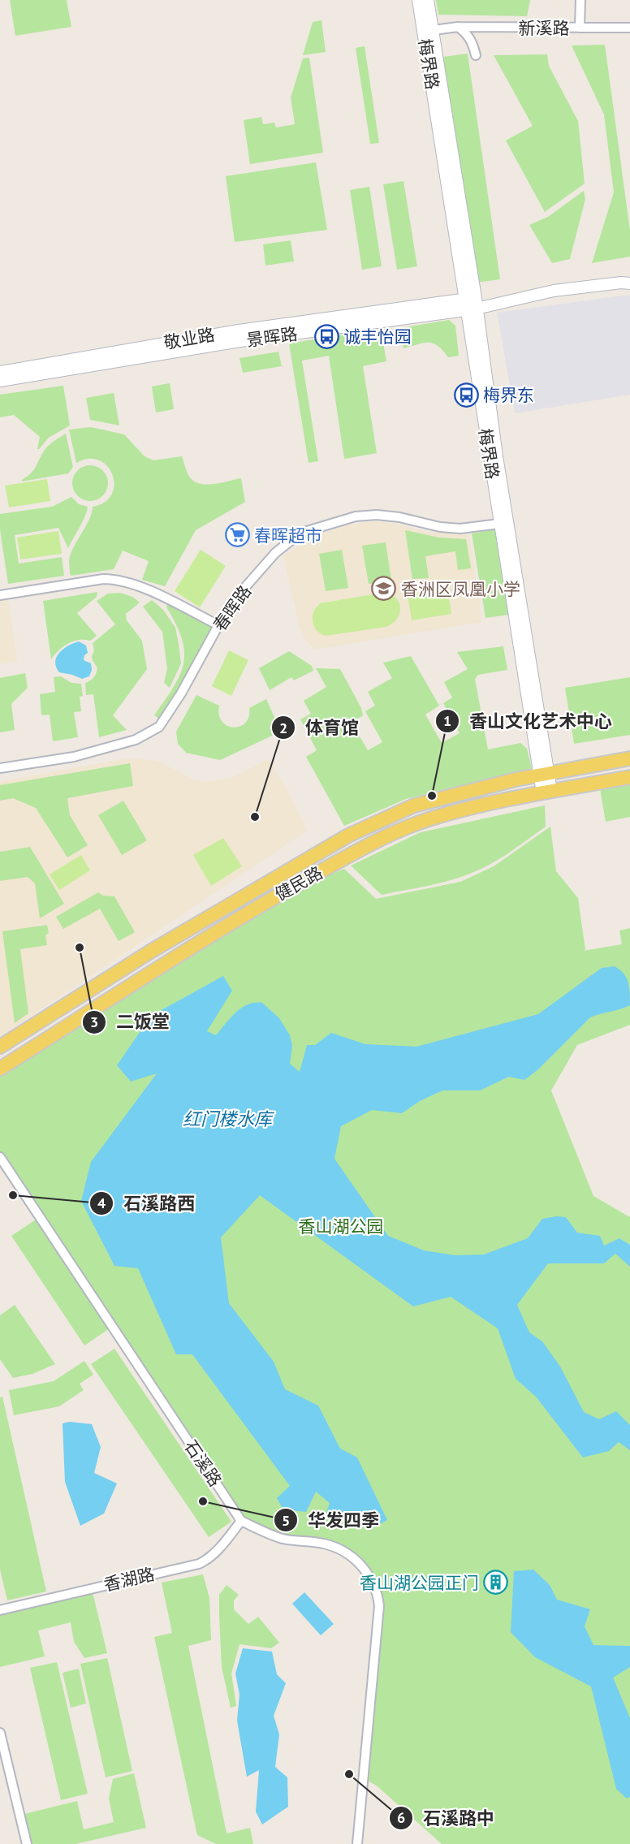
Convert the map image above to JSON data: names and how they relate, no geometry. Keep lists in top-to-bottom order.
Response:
{
  "streets": {
    "main road": [
      "梅界路",
      "景晖路",
      "敬业路",
      "健民路"
    ],
    "street": [
      "新溪路",
      "春晖路",
      "石溪路",
      "香湖路"
    ]
  },
  "crossings": [
    ["新溪路", "梅界路"],
    ["梅界路", "景晖路"],
    ["梅界路", "敬业路"],
    ["梅界路", "春晖路"],
    ["梅界路", "健民路"],
    ["景晖路", "敬业路"],
    ["石溪路", "香湖路"]
  ],
  "water": ["红门楼水库"],
  "parks": ["香山湖公园"],
  "places": {
    "bus stop": ["诚丰怡园", "梅界东"],
    "supermarket": ["春晖超市"],
    "school or university": ["香洲区凤凰小学"],
    "other": [
      "香山文化艺术中心",
      "体育馆",
      "二饭堂",
      "石溪路西",
      "华发四季",
      "石溪路中"
    ],
    "building": ["香山湖公园正门"]
  }
}
